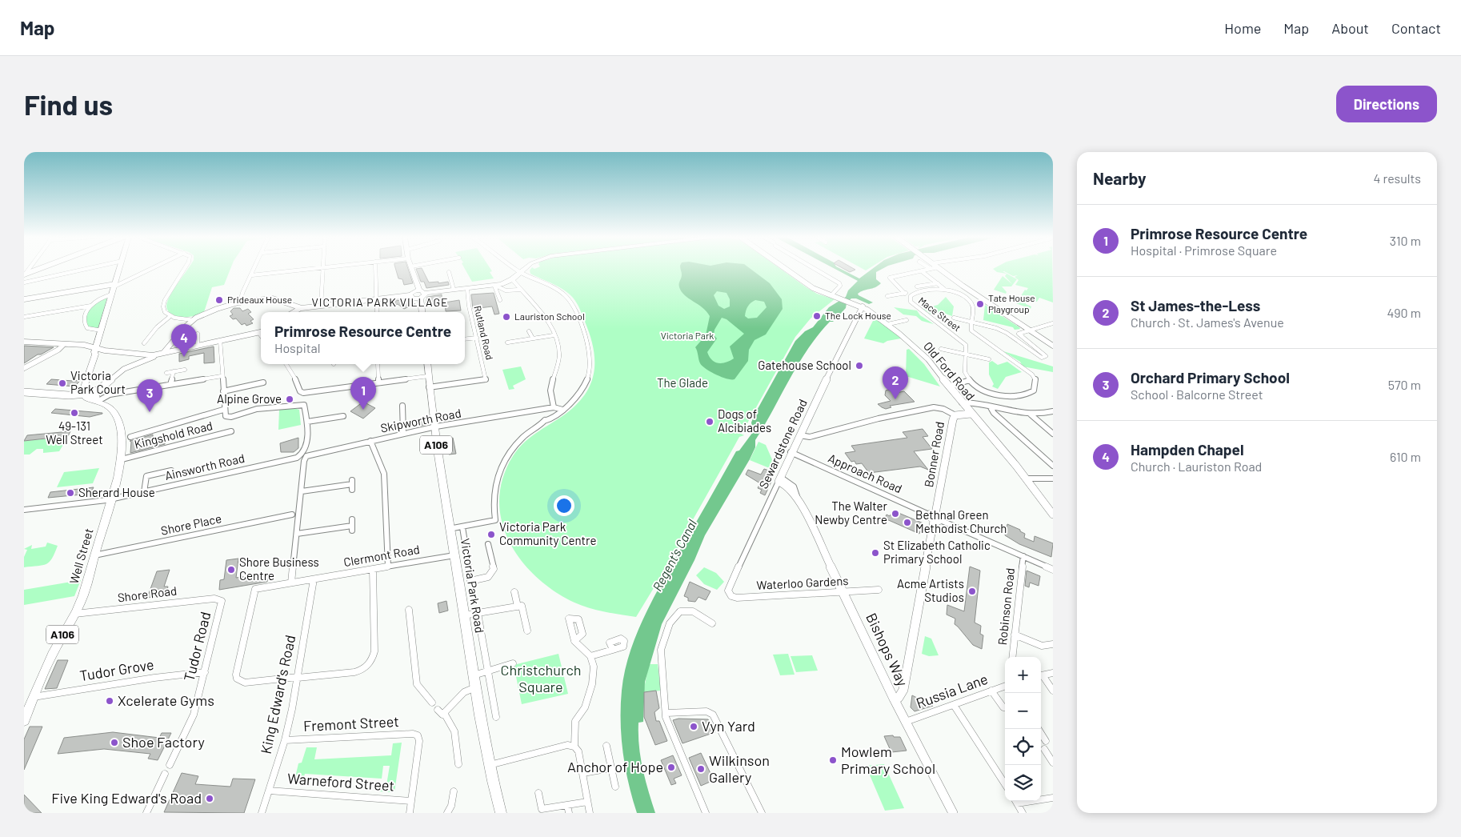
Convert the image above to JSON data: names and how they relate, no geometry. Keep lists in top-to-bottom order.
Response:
{
  "streets": {
    "main road": [
      "Old Ford Road",
      "Sewardstone Road",
      "A106",
      "Bonner Road",
      "Well Street",
      "Victoria Park Road",
      "Bishops Way"
    ],
    "street": [
      "Mace Street",
      "Rutland Road",
      "Skipworth Road",
      "Kingshold Road",
      "Ainsworth Road",
      "Approach Road",
      "Shore Place",
      "Clermont Road",
      "Waterloo Gardens",
      "Shore Road",
      "Robinson Road",
      "Tudor Road",
      "Tudor Grove",
      "Russia Lane",
      "King Edward's Road",
      "Fremont Street",
      "Warneford Street"
    ]
  },
  "crossings": [
    ["Old Ford Road", "Sewardstone Road"],
    ["Old Ford Road", "Bonner Road"],
    ["Skipworth Road", "Ainsworth Road"],
    ["Skipworth Road", "Victoria Park Road"],
    ["Kingshold Road", "Well Street"],
    ["Sewardstone Road", "Approach Road"],
    ["Sewardstone Road", "Waterloo Gardens"],
    ["Sewardstone Road", "Bishops Way"],
    ["Bonner Road", "Approach Road"],
    ["Bonner Road", "Bishops Way"],
    ["Ainsworth Road", "Well Street"],
    ["Approach Road", "Robinson Road"],
    ["Shore Place", "Well Street"],
    ["Well Street", "Shore Road"],
    ["Well Street", "Tudor Grove"],
    ["Clermont Road", "Victoria Park Road"],
    ["Clermont Road", "King Edward's Road"],
    ["Waterloo Gardens", "Bishops Way"],
    ["Shore Road", "Tudor Road"],
    ["Tudor Road", "Tudor Grove"],
    ["Bishops Way", "Russia Lane"],
    ["King Edward's Road", "Fremont Street"],
    ["King Edward's Road", "Warneford Street"],
    ["Fremont Street", "Warneford Street"]
  ],
  "districts": ["VICTORIA PARK VILLAGE"],
  "water": ["Regent's Canal"],
  "parks": ["Victoria Park", "The Glade", "Christchurch Square"],
  "places": [
    "Prideaux House",
    "Tate House Playgroup",
    "The Lock House",
    "Lauriston School",
    "Gatehouse School",
    "Victoria Park Court",
    "Alpine Grove",
    "49-131 Well Street",
    "Dogs of Alcibiades",
    "Sherard House",
    "The Walter Newby Centre",
    "Bethnal Green Methodist Church",
    "Victoria Park Community Centre",
    "St Elizabeth Catholic Primary School",
    "Shore Business Centre",
    "Acme Artists Studios",
    "Xcelerate Gyms",
    "Vyn Yard",
    "Shoe Factory",
    "Mowlem Primary School",
    "Anchor of Hope",
    "Wilkinson Gallery",
    "Five King Edward's Road"
  ],
  "page": {
    "header": "Map",
    "nav": [
      "Home",
      "Map",
      "About",
      "Contact"
    ],
    "buttons": "Directions",
    "title": "Find us",
    "heading": ["Nearby", "4 results"],
    "list": [
      {
        "mark": "1",
        "name": "Primrose Resource Centre",
        "note": "Hospital · Primrose Square",
        "value": "310 m"
      },
      {
        "mark": "2",
        "name": "St James-the-Less",
        "note": "Church · St. James's Avenue",
        "value": "490 m"
      },
      {
        "mark": "3",
        "name": "Orchard Primary School",
        "note": "School · Balcorne Street",
        "value": "570 m"
      },
      {
        "mark": "4",
        "name": "Hampden Chapel",
        "note": "Church · Lauriston Road",
        "value": "610 m"
      }
    ],
    "popup": ["Primrose Resource Centre", "Hospital"],
    "pins": [
      "4",
      "2",
      "1",
      "3"
    ],
    "map_buttons": ["+", "−"]
  }
}
